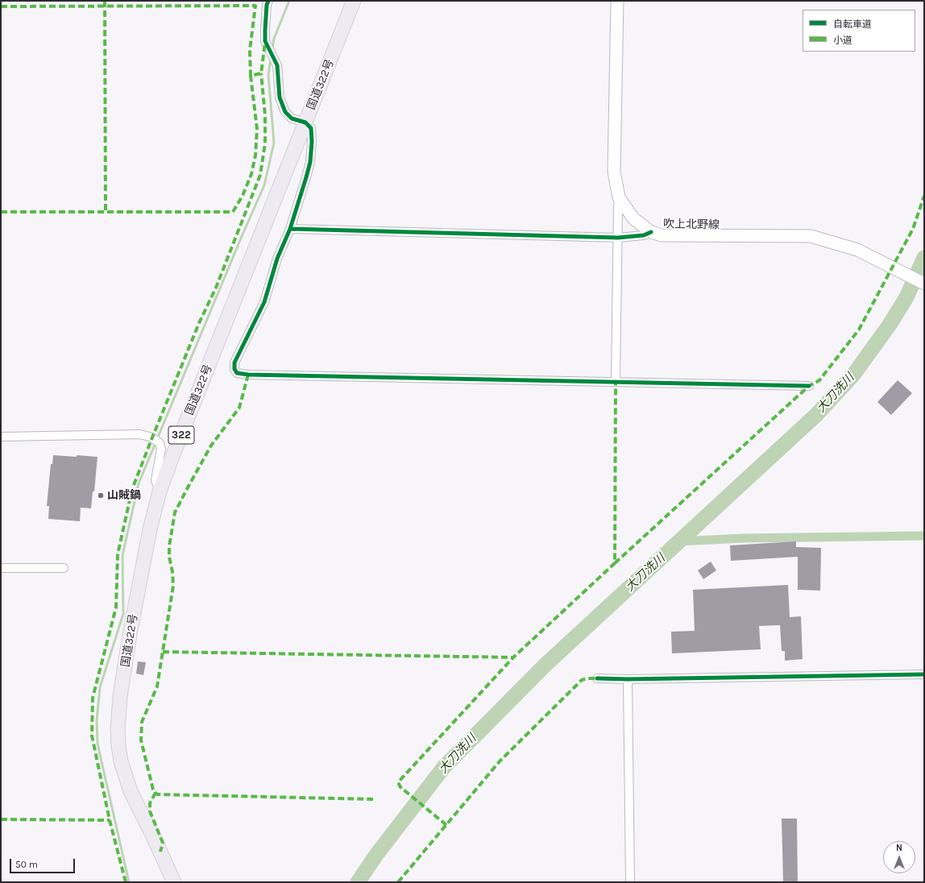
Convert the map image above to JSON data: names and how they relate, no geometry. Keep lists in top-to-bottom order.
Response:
{
  "streets": {
    "highway": ["国道322号", "322"],
    "main road": ["吹上北野線"]
  },
  "water": ["大刀洗川"],
  "places": ["山賊鍋"],
  "legend": ["自転車道", "小道"],
  "scale_bar": "50 m",
  "north": "top"
}
